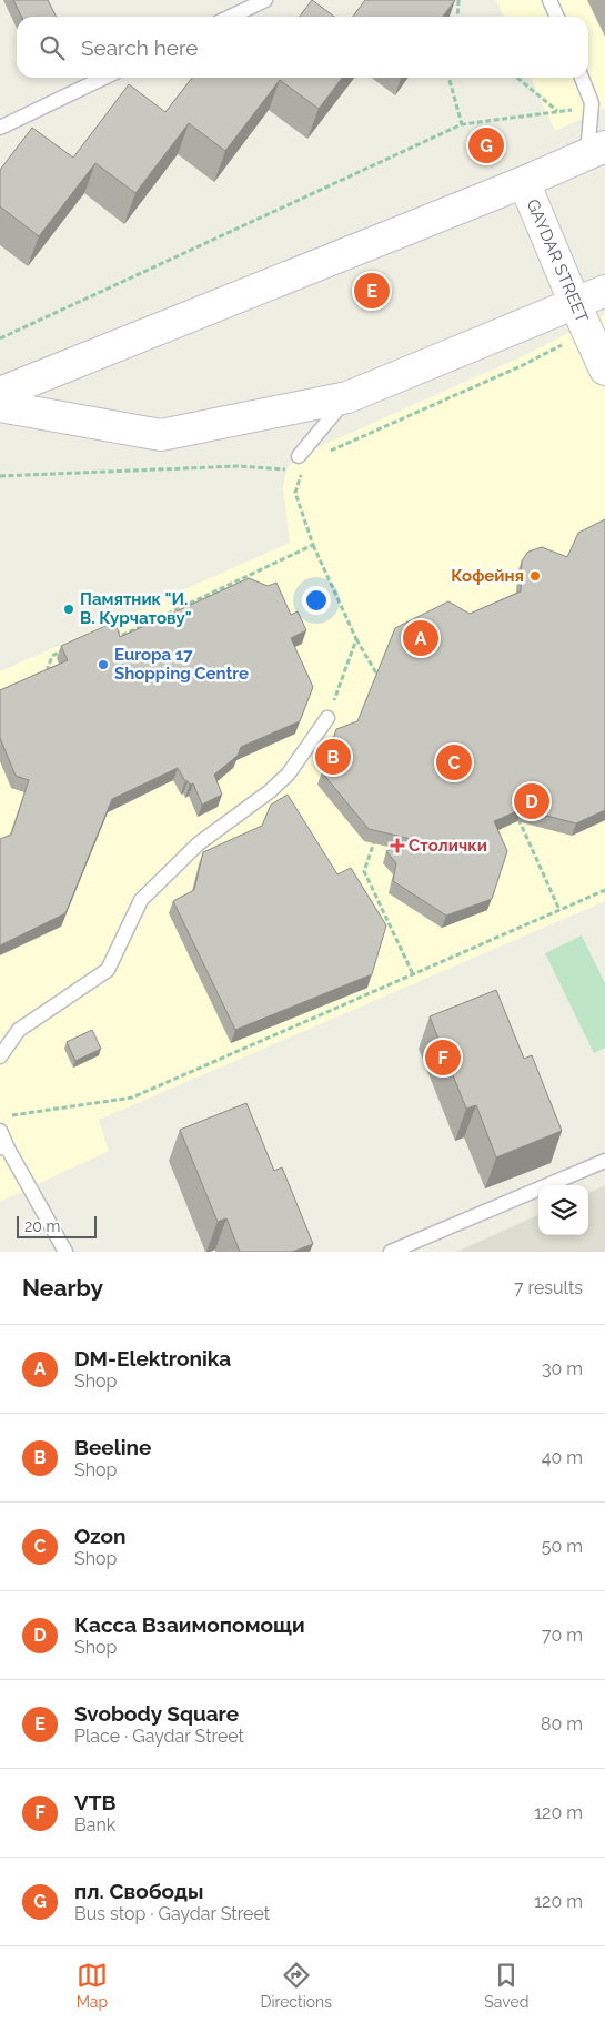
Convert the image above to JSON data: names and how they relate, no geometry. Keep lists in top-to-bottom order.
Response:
{
  "streets": {
    "main road": ["GAYDAR STREET"]
  },
  "places": {
    "other": ["Кофейня", "Памятник \"И. В. Курчатову\"", "Europa 17 Shopping Centre"],
    "health": ["Столички"]
  },
  "scale_bar": "20 m",
  "page": {
    "search": "Search here",
    "pins": [
      "G",
      "E",
      "A",
      "B",
      "C",
      "D",
      "F"
    ],
    "scale": "20 m",
    "heading": ["Nearby", "7 results"],
    "list": [
      {
        "mark": "A",
        "name": "DM-Elektronika",
        "note": "Shop",
        "value": "30 m"
      },
      {
        "mark": "B",
        "name": "Beeline",
        "note": "Shop",
        "value": "40 m"
      },
      {
        "mark": "C",
        "name": "Ozon",
        "note": "Shop",
        "value": "50 m"
      },
      {
        "mark": "D",
        "name": "Касса Взаимопомощи",
        "note": "Shop",
        "value": "70 m"
      },
      {
        "mark": "E",
        "name": "Svobody Square",
        "note": "Place · Gaydar Street",
        "value": "80 m"
      },
      {
        "mark": "F",
        "name": "VTB",
        "note": "Bank",
        "value": "120 m"
      },
      {
        "mark": "G",
        "name": "пл. Свободы",
        "note": "Bus stop · Gaydar Street",
        "value": "120 m"
      }
    ],
    "nav": ["Map", "Directions", "Saved"]
  }
}
